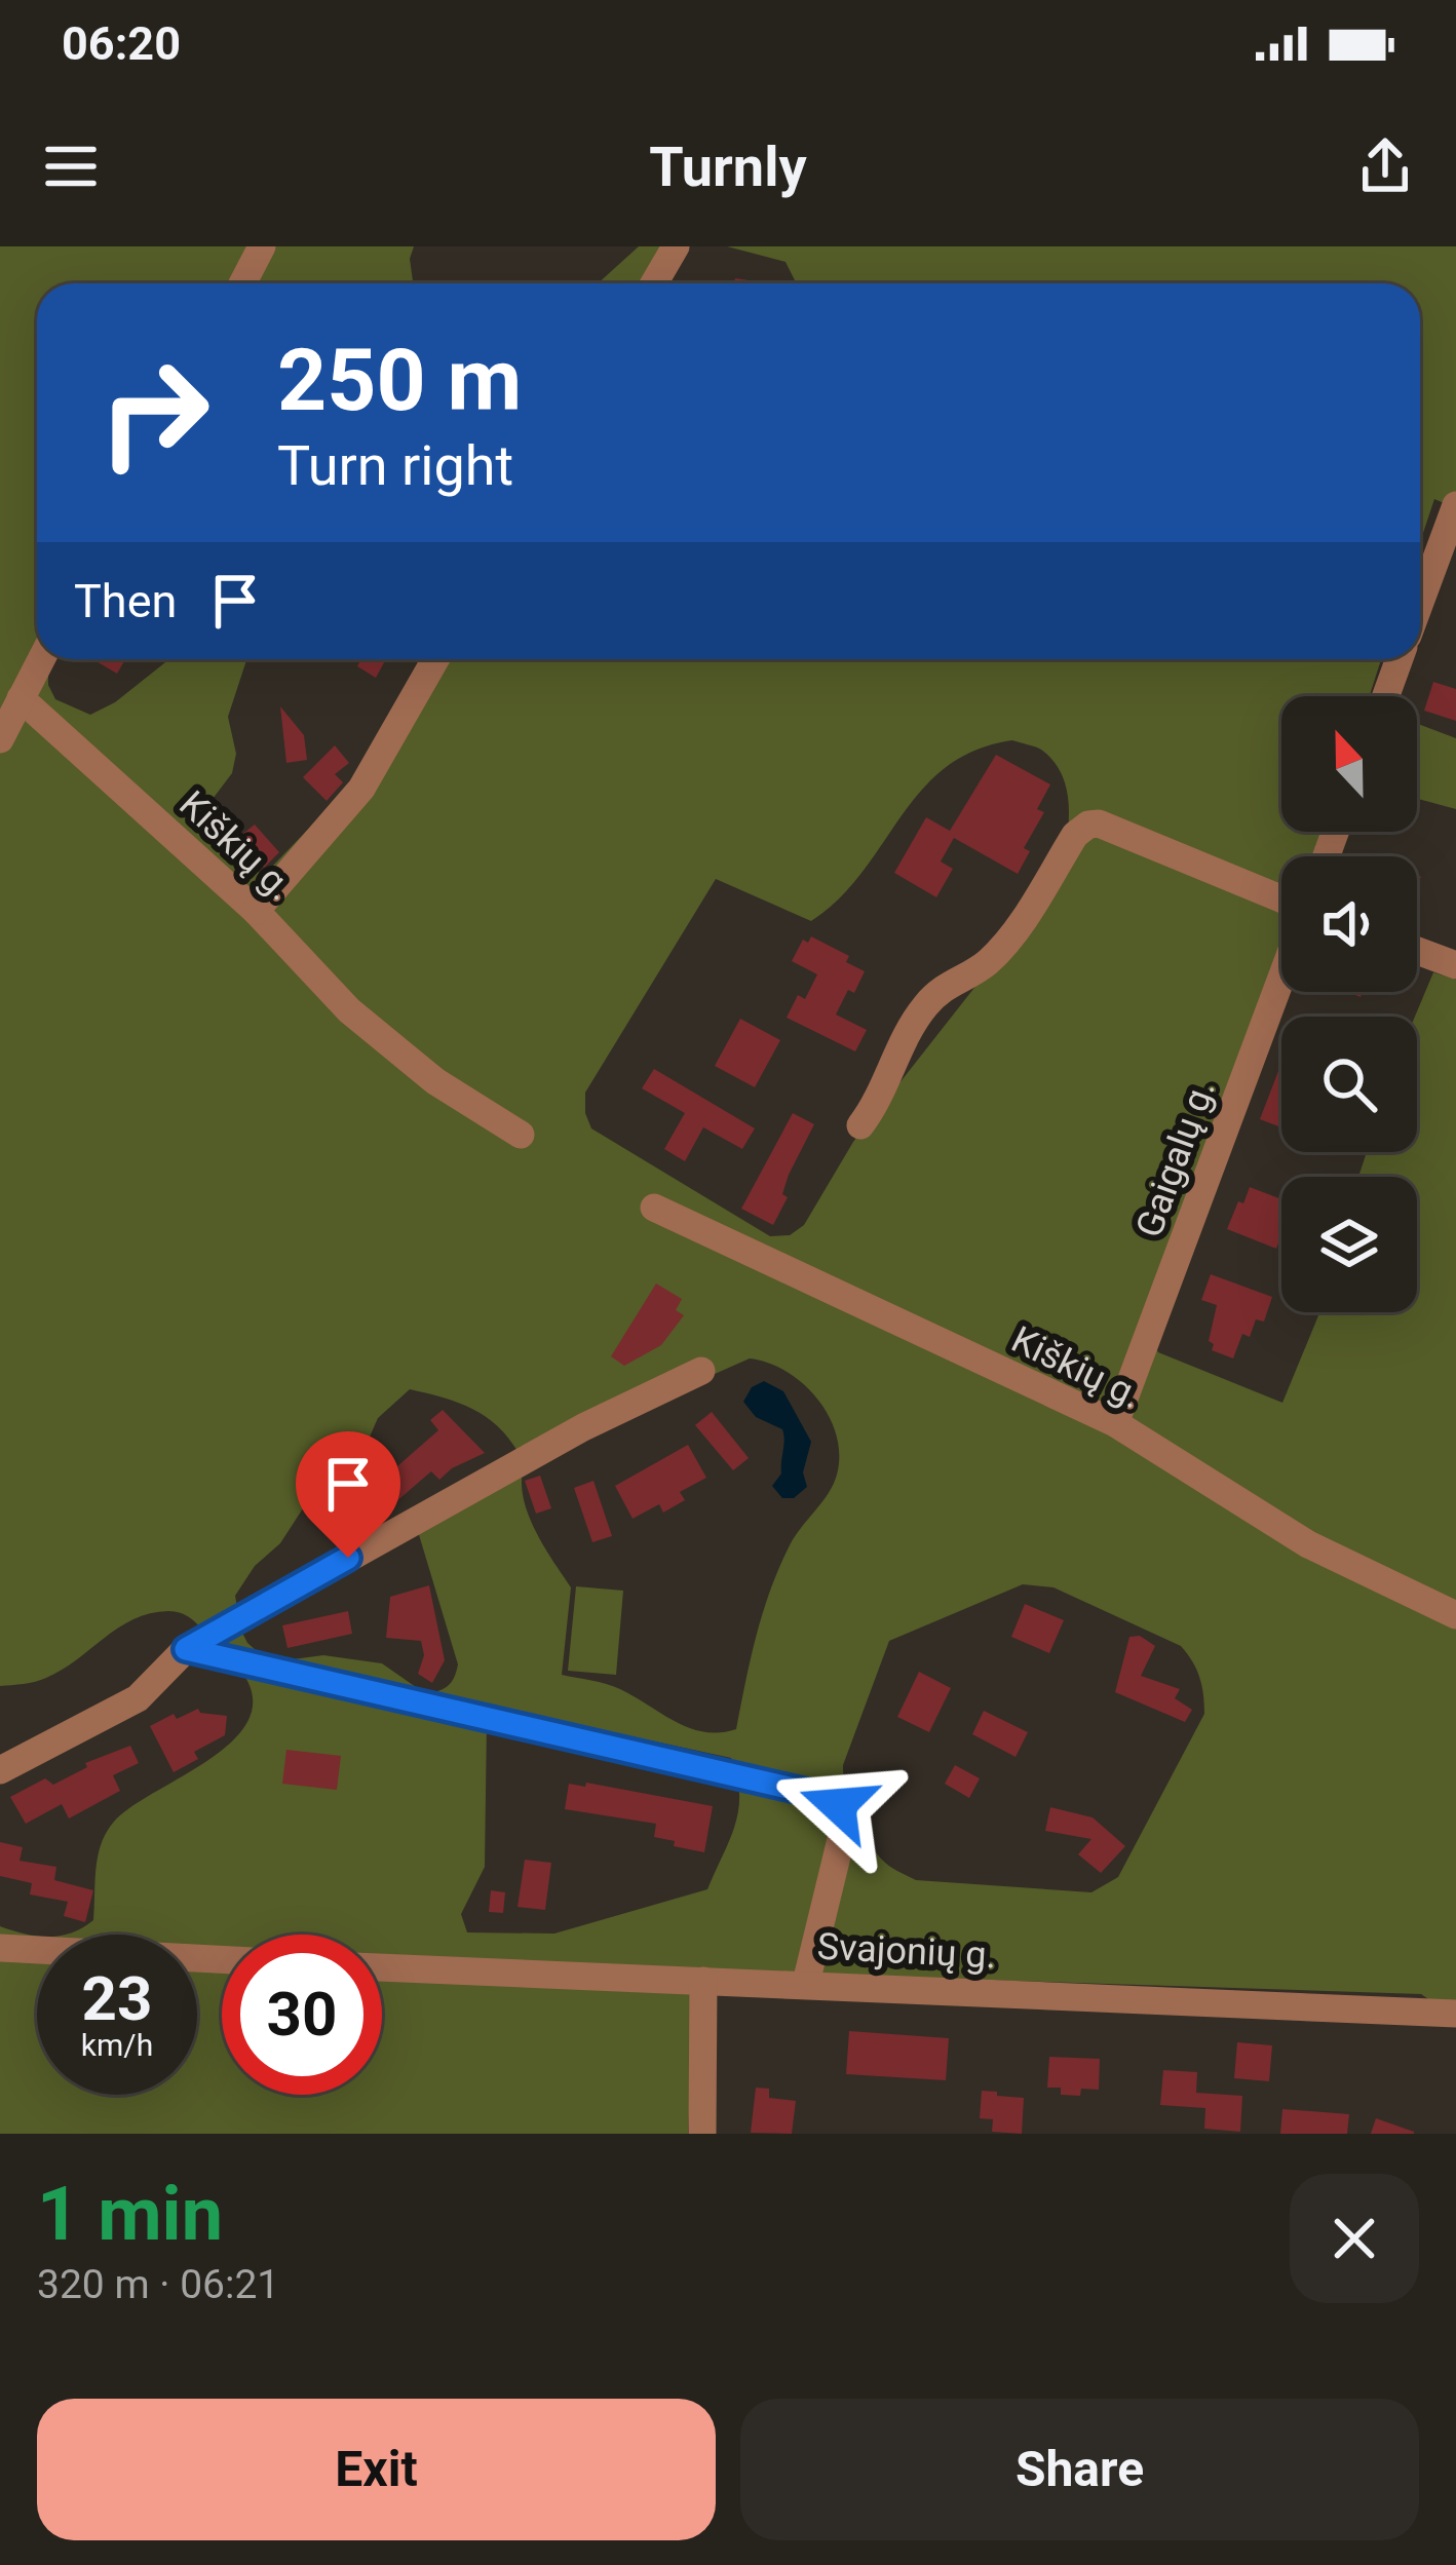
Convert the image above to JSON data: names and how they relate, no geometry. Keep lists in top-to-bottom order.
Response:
{
  "streets": {
    "street": ["Kiškių g.", "Gaigalų g.", "Svajonių g."]
  },
  "crossings": [
    ["Kiškių g.", "Gaigalų g."]
  ],
  "north": "top",
  "page": {
    "status": "06:20",
    "header": "Turnly",
    "turn": ["250 m", "Turn right"],
    "then": "Then",
    "speed": "23 km/h",
    "limit": "30",
    "heading": ["1 min", "320 m · 06:21"],
    "buttons": ["Exit", "Share"]
  }
}
